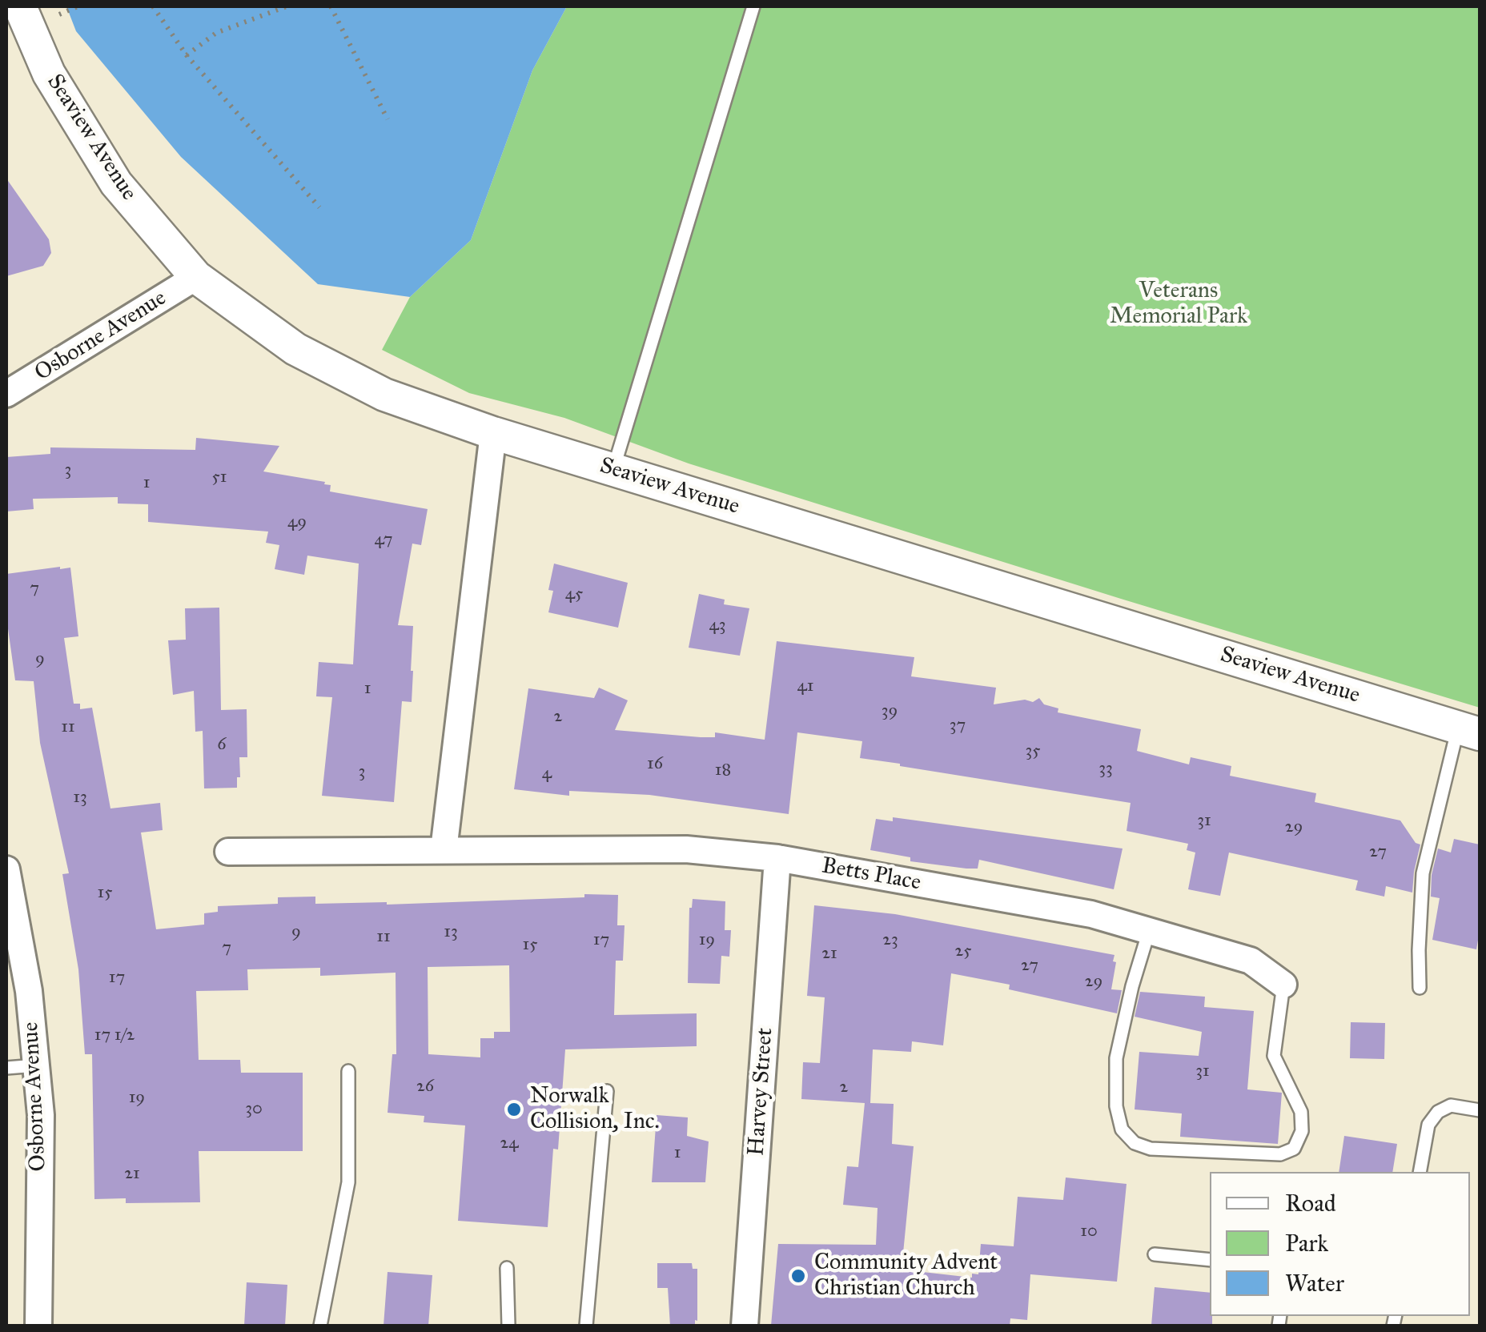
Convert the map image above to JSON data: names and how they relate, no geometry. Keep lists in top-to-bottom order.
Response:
{
  "streets": {
    "street": [
      "Seaview Avenue",
      "Osborne Avenue",
      "Betts Place",
      "Harvey Street"
    ]
  },
  "crossings": [
    ["Seaview Avenue", "Osborne Avenue"],
    ["Betts Place", "Harvey Street"]
  ],
  "parks": ["Veterans Memorial Park"],
  "places": ["Norwalk Collision, Inc.", "Community Advent Christian Church"],
  "house_numbers": [
    "3",
    "51",
    "1",
    "49",
    "47",
    "7",
    "45",
    "43",
    "9",
    "41",
    "1",
    "39",
    "2",
    "37",
    "11",
    "6",
    "35",
    "16",
    "33",
    "18",
    "3",
    "4",
    "13",
    "31",
    "29",
    "27",
    "15",
    "9",
    "13",
    "11",
    "17",
    "19",
    "23",
    "15",
    "7",
    "25",
    "21",
    "27",
    "17",
    "29",
    "17 1/2",
    "31",
    "26",
    "2",
    "19",
    "30",
    "24",
    "1",
    "21",
    "10"
  ],
  "legend": ["Road", "Park", "Water"]
}
